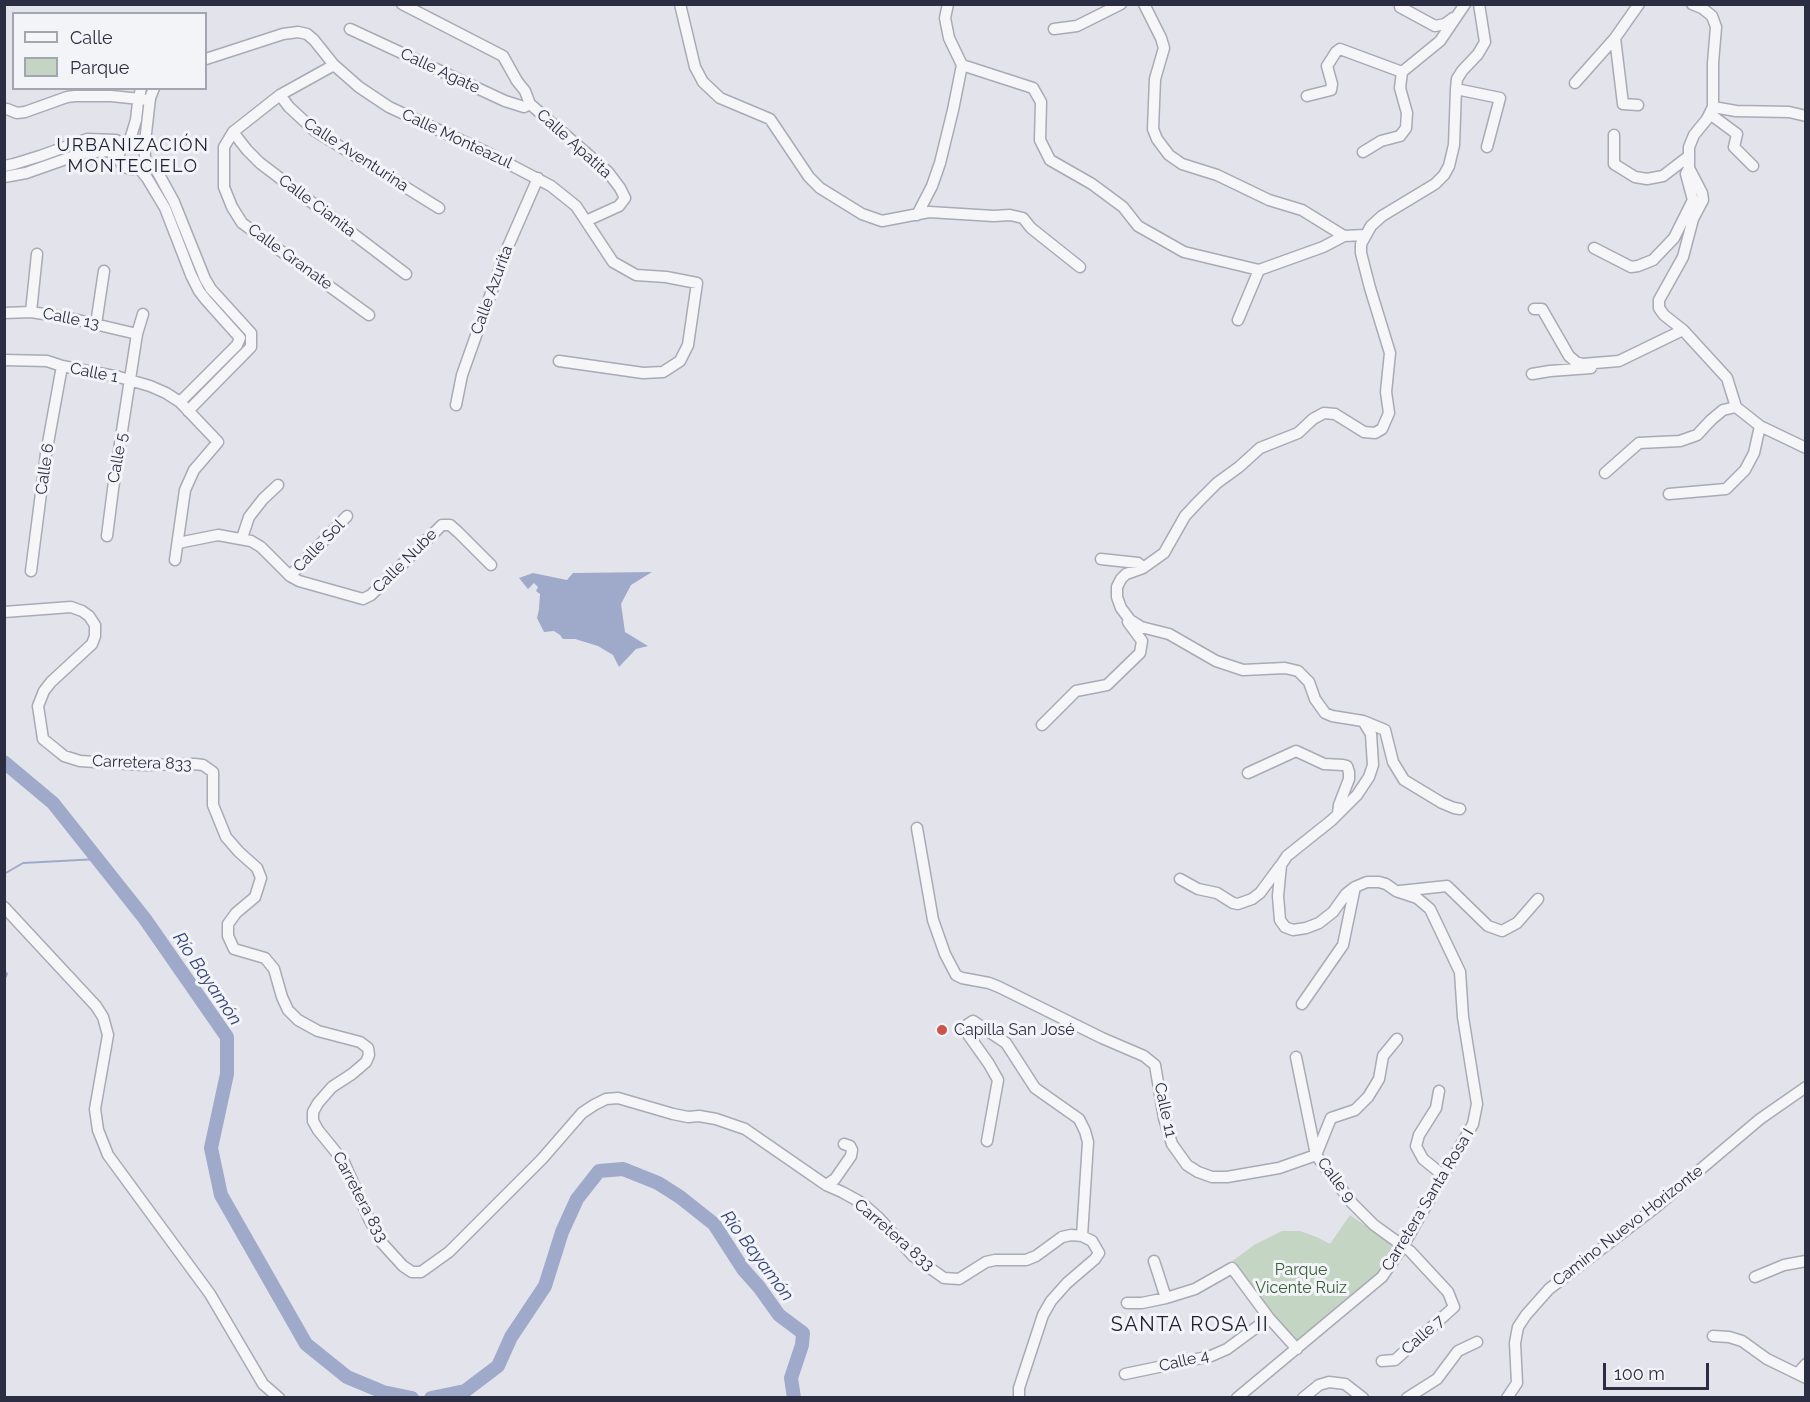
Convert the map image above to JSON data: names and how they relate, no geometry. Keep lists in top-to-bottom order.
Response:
{
  "streets": {
    "street": [
      "Calle Agate",
      "Calle Monteazul",
      "Calle Apatita",
      "Calle Aventurina",
      "Calle Cianita",
      "Calle Granate",
      "Calle Azurita",
      "Calle 13",
      "Calle 1",
      "Calle 5",
      "Calle 6",
      "Calle Sol",
      "Calle Nube",
      "Carretera 833",
      "Calle 11",
      "Calle 9",
      "Carretera Santa Rosa I",
      "Camino Nuevo Horizonte",
      "Calle 7",
      "Calle 4"
    ]
  },
  "crossings": [
    ["Calle Agate", "Calle Apatita"],
    ["Calle Monteazul", "Calle Apatita"],
    ["Calle Monteazul", "Calle Azurita"],
    ["Calle Cianita", "Calle Granate"],
    ["Calle 13", "Calle 5"],
    ["Calle 1", "Calle 5"],
    ["Calle 1", "Calle 6"],
    ["Calle 1", "Calle Nube"],
    ["Calle Sol", "Calle Nube"],
    ["Calle 11", "Calle 9"],
    ["Calle 9", "Carretera Santa Rosa I"],
    ["Calle 9", "Calle 7"],
    ["Carretera Santa Rosa I", "Calle 7"]
  ],
  "districts": ["URBANIZACIÓN MONTECIELO", "SANTA ROSA II"],
  "water": ["Río Bayamón"],
  "parks": ["Parque Vicente Ruiz"],
  "places": ["Capilla San José"],
  "legend": ["Calle", "Parque"],
  "scale_bar": "100 m"
}
